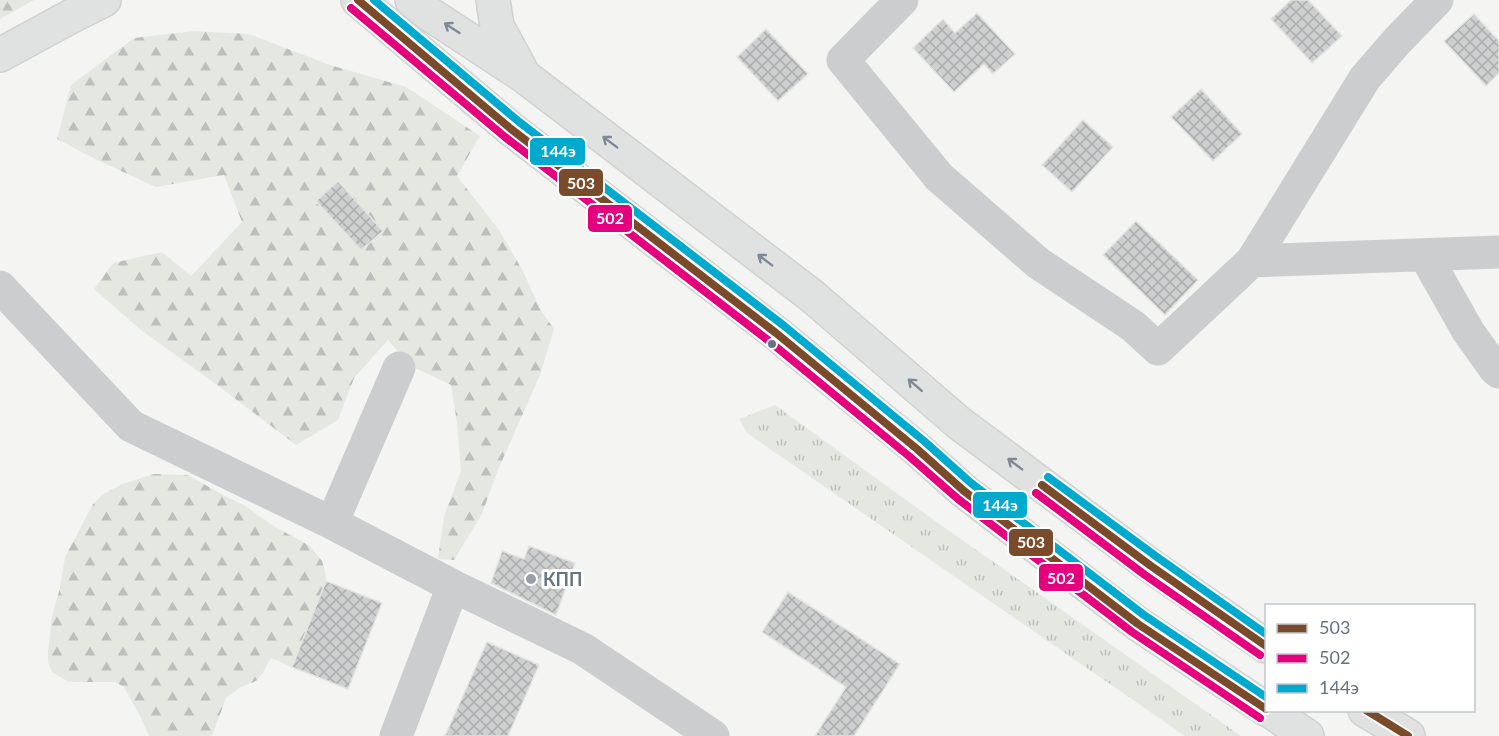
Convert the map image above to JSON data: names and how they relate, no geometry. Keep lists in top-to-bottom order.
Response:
{
  "places": ["КПП"],
  "lines": ["transit line 503", "transit line 144э", "transit line 502"],
  "legend": ["503", "502", "144э"]
}
